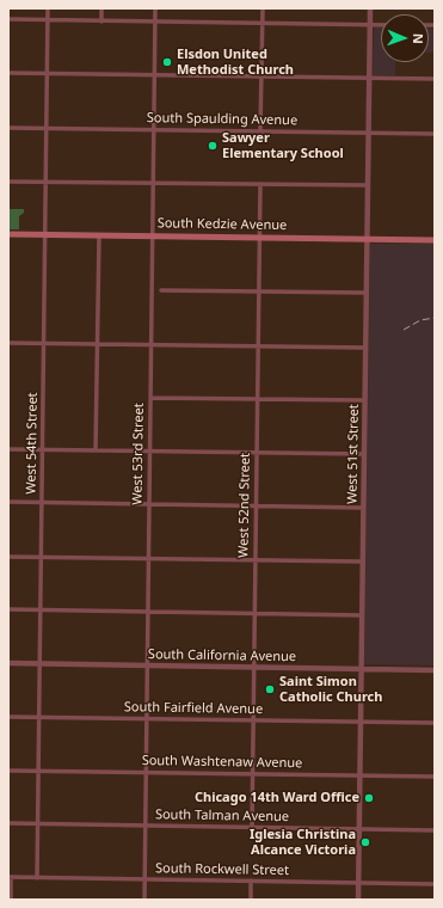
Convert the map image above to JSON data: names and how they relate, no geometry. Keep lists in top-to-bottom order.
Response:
{
  "streets": {
    "main road": ["South Kedzie Avenue"],
    "street": [
      "South Spaulding Avenue",
      "West 54th Street",
      "West 53rd Street",
      "West 51st Street",
      "West 52nd Street",
      "South California Avenue",
      "South Fairfield Avenue",
      "South Washtenaw Avenue",
      "South Talman Avenue",
      "South Rockwell Street"
    ]
  },
  "crossings": [
    ["South Spaulding Avenue", "West 54th Street"],
    ["South Spaulding Avenue", "West 53rd Street"],
    ["South Spaulding Avenue", "West 51st Street"],
    ["South Kedzie Avenue", "West 54th Street"],
    ["South Kedzie Avenue", "West 53rd Street"],
    ["South Kedzie Avenue", "West 51st Street"],
    ["South Kedzie Avenue", "West 52nd Street"],
    ["West 54th Street", "South California Avenue"],
    ["West 54th Street", "South Fairfield Avenue"],
    ["West 54th Street", "South Washtenaw Avenue"],
    ["West 54th Street", "South Talman Avenue"],
    ["West 54th Street", "South Rockwell Street"],
    ["West 53rd Street", "South California Avenue"],
    ["West 53rd Street", "South Fairfield Avenue"],
    ["West 53rd Street", "South Washtenaw Avenue"],
    ["West 53rd Street", "South Talman Avenue"],
    ["West 53rd Street", "South Rockwell Street"],
    ["West 51st Street", "South California Avenue"],
    ["West 51st Street", "South Fairfield Avenue"],
    ["West 51st Street", "South Washtenaw Avenue"],
    ["West 51st Street", "South Talman Avenue"],
    ["West 51st Street", "South Rockwell Street"],
    ["West 52nd Street", "South California Avenue"],
    ["West 52nd Street", "South Fairfield Avenue"],
    ["West 52nd Street", "South Washtenaw Avenue"],
    ["West 52nd Street", "South Talman Avenue"]
  ],
  "places": [
    "Elsdon United Methodist Church",
    "Sawyer Elementary School",
    "Saint Simon Catholic Church",
    "Chicago 14th Ward Office",
    "Iglesia Christina Alcance Victoria"
  ],
  "north": "right"
}
